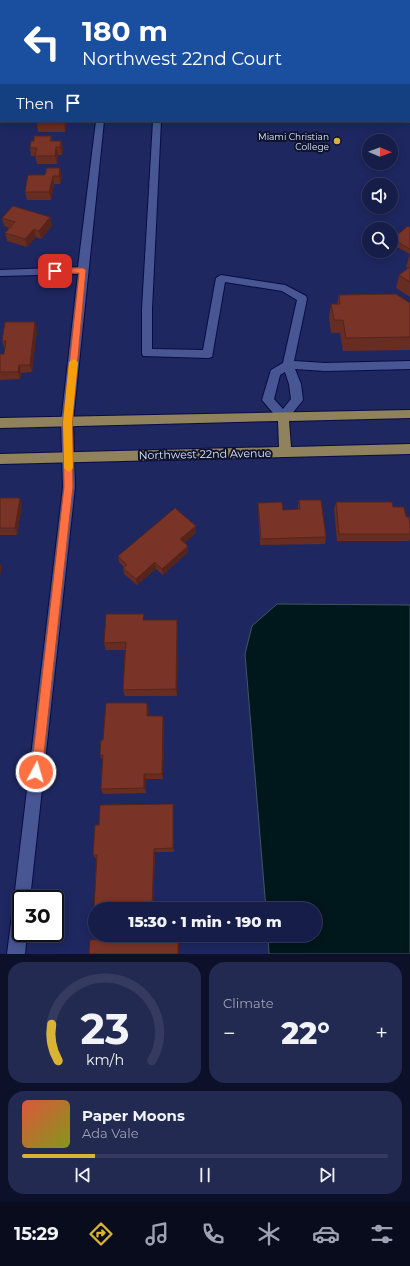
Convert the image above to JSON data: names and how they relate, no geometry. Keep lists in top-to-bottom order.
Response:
{
  "streets": {
    "main road": ["Northwest 22nd Avenue"]
  },
  "places": ["Miami Christian College"],
  "north": "right",
  "page": {
    "turn": ["180 m", "Northwest 22nd Court"],
    "then": "Then",
    "limit": "30",
    "trip": "15:30 · 1 min · 190 m",
    "tile": "Climate",
    "heat": ["−", "22°", "+"],
    "song": ["Paper Moons", "Ada Vale"],
    "tabs": "15:29",
    "gauge": ["23", "km/h"]
  }
}
